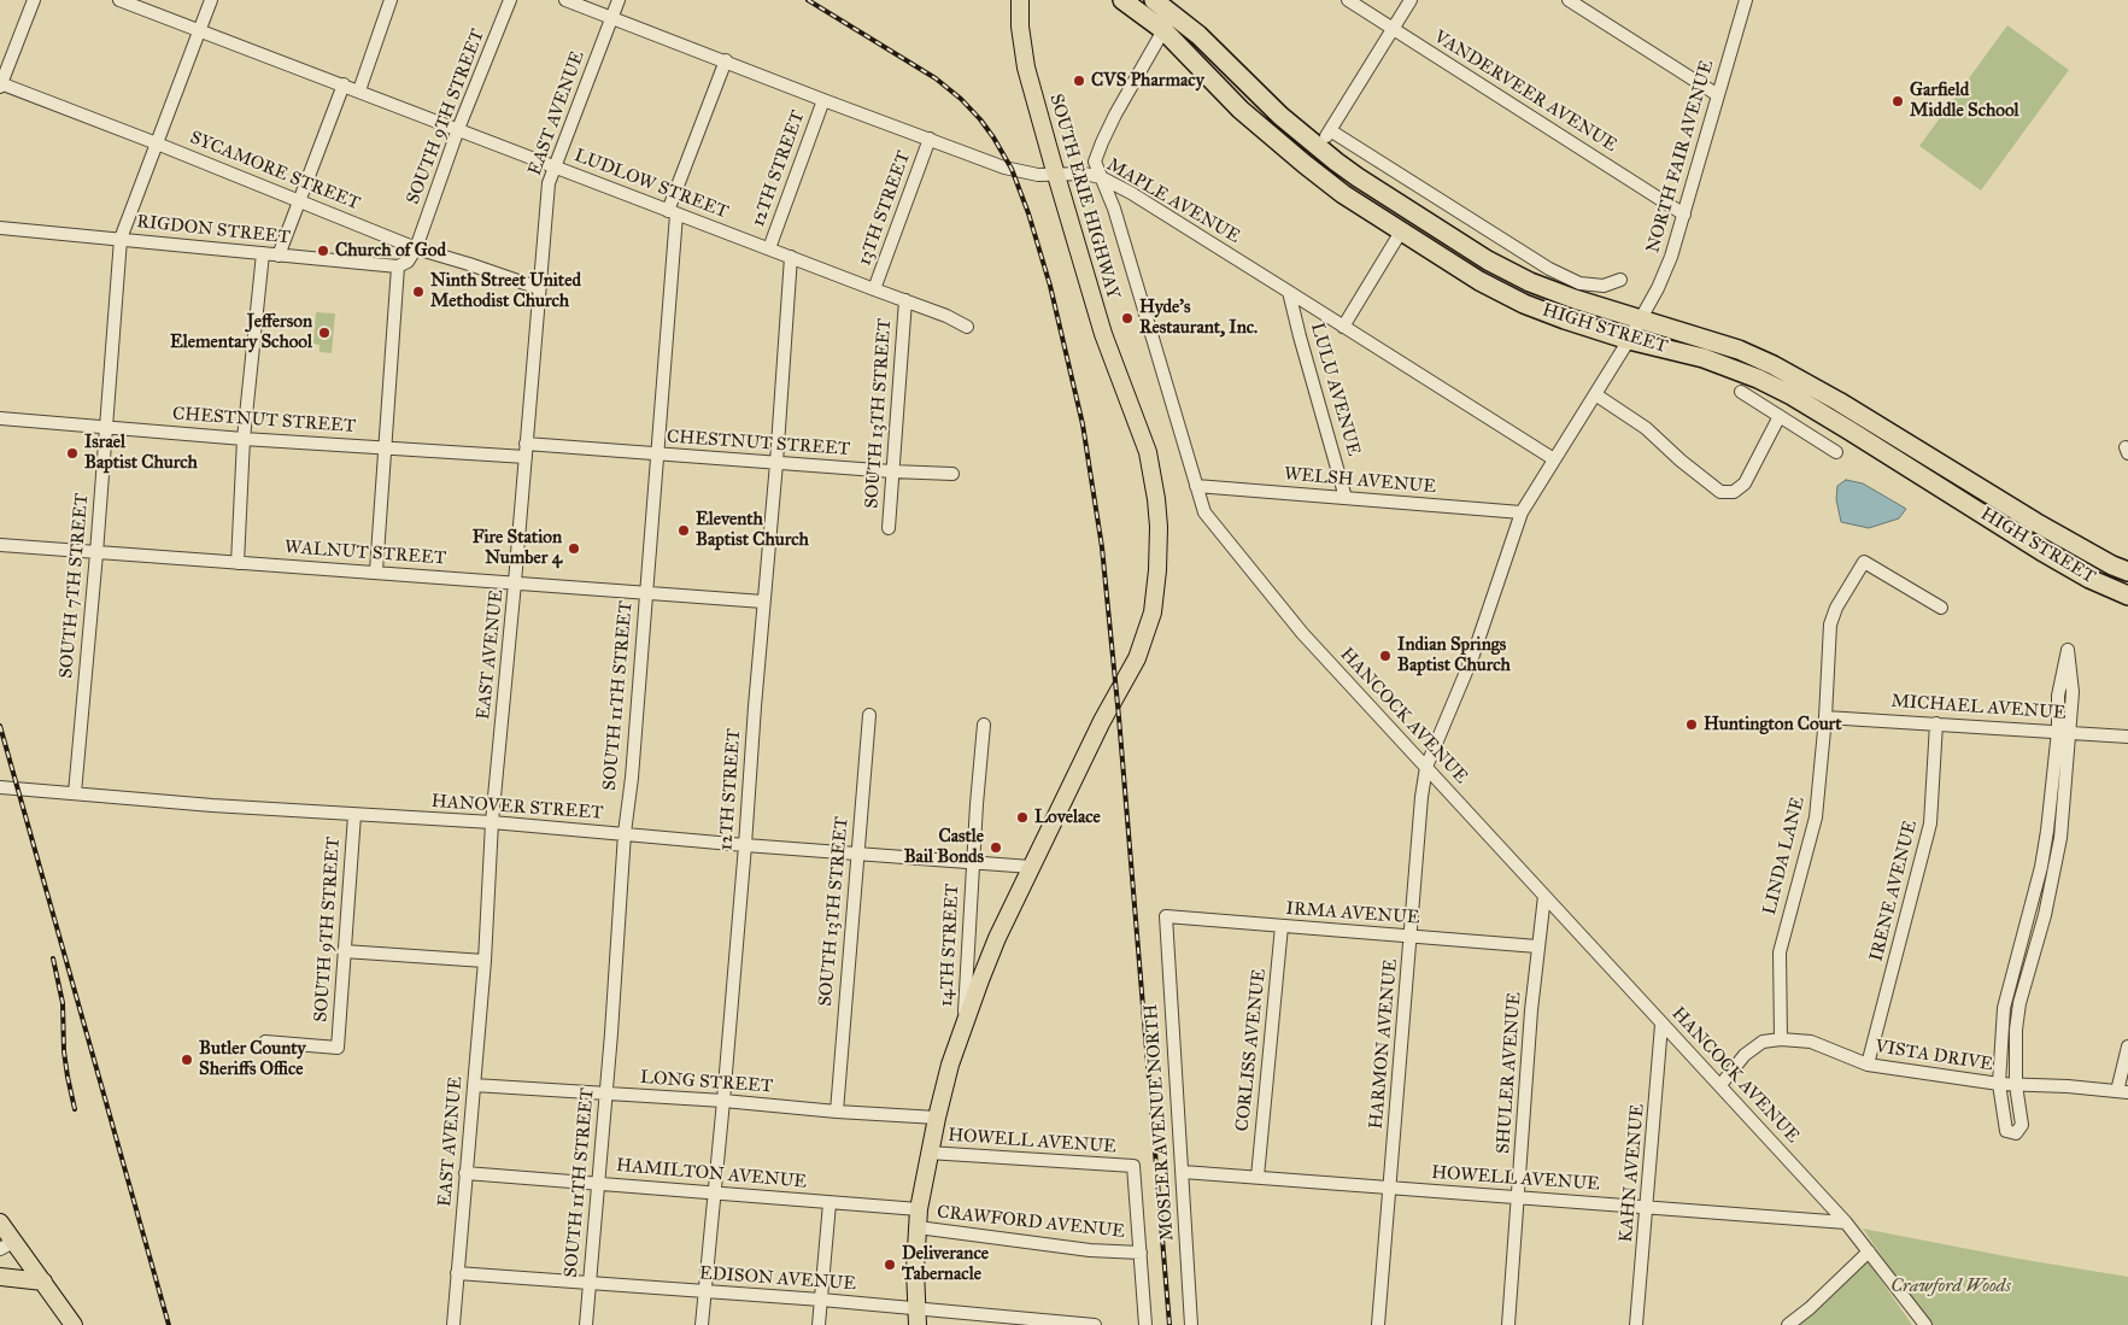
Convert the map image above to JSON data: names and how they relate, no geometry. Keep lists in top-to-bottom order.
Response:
{
  "streets": {
    "highway": ["HIGH STREET"],
    "main road": ["SOUTH ERIE HIGHWAY"],
    "street": [
      "VANDERVEER AVENUE",
      "EAST AVENUE",
      "SOUTH 9TH STREET",
      "NORTH FAIR AVENUE",
      "12TH STREET",
      "SYCAMORE STREET",
      "LUDLOW STREET",
      "MAPLE AVENUE",
      "13TH STREET",
      "RIGDON STREET",
      "LULU AVENUE",
      "SOUTH 13TH STREET",
      "CHESTNUT STREET",
      "WELSH AVENUE",
      "WALNUT STREET",
      "SOUTH 7TH STREET",
      "SOUTH 11TH STREET",
      "MICHAEL AVENUE",
      "HANCOCK AVENUE",
      "HANOVER STREET",
      "LINDA LANE",
      "IRENE AVENUE",
      "IRMA AVENUE",
      "14TH STREET",
      "HARMON AVENUE",
      "CORLISS AVENUE",
      "VISTA DRIVE",
      "SHULER AVENUE",
      "LONG STREET",
      "MOSLER AVENUE NORTH",
      "HOWELL AVENUE",
      "KAHN AVENUE",
      "HAMILTON AVENUE",
      "CRAWFORD AVENUE",
      "EDISON AVENUE"
    ]
  },
  "crossings": [
    ["VANDERVEER AVENUE", "NORTH FAIR AVENUE"],
    ["EAST AVENUE", "SYCAMORE STREET"],
    ["EAST AVENUE", "LUDLOW STREET"],
    ["EAST AVENUE", "MAPLE AVENUE"],
    ["EAST AVENUE", "CHESTNUT STREET"],
    ["EAST AVENUE", "WALNUT STREET"],
    ["EAST AVENUE", "HANOVER STREET"],
    ["EAST AVENUE", "LONG STREET"],
    ["EAST AVENUE", "HAMILTON AVENUE"],
    ["EAST AVENUE", "EDISON AVENUE"],
    ["SOUTH 9TH STREET", "SYCAMORE STREET"],
    ["SOUTH 9TH STREET", "LUDLOW STREET"],
    ["SOUTH 9TH STREET", "HANOVER STREET"],
    ["NORTH FAIR AVENUE", "MAPLE AVENUE"],
    ["NORTH FAIR AVENUE", "HIGH STREET"],
    ["NORTH FAIR AVENUE", "WELSH AVENUE"],
    ["NORTH FAIR AVENUE", "HARMON AVENUE"],
    ["12TH STREET", "LUDLOW STREET"],
    ["12TH STREET", "MAPLE AVENUE"],
    ["12TH STREET", "CHESTNUT STREET"],
    ["12TH STREET", "WALNUT STREET"],
    ["12TH STREET", "HANOVER STREET"],
    ["12TH STREET", "LONG STREET"],
    ["12TH STREET", "HAMILTON AVENUE"],
    ["12TH STREET", "EDISON AVENUE"],
    ["SYCAMORE STREET", "SOUTH 7TH STREET"],
    ["LUDLOW STREET", "13TH STREET"],
    ["LUDLOW STREET", "SOUTH 13TH STREET"],
    ["LUDLOW STREET", "SOUTH 7TH STREET"],
    ["LUDLOW STREET", "SOUTH 11TH STREET"],
    ["SOUTH ERIE HIGHWAY", "MAPLE AVENUE"],
    ["SOUTH ERIE HIGHWAY", "HANOVER STREET"],
    ["SOUTH ERIE HIGHWAY", "14TH STREET"],
    ["SOUTH ERIE HIGHWAY", "LONG STREET"],
    ["SOUTH ERIE HIGHWAY", "HOWELL AVENUE"],
    ["SOUTH ERIE HIGHWAY", "HAMILTON AVENUE"],
    ["SOUTH ERIE HIGHWAY", "CRAWFORD AVENUE"],
    ["SOUTH ERIE HIGHWAY", "EDISON AVENUE"],
    ["MAPLE AVENUE", "13TH STREET"],
    ["MAPLE AVENUE", "LULU AVENUE"],
    ["MAPLE AVENUE", "SOUTH 11TH STREET"],
    ["MAPLE AVENUE", "HANCOCK AVENUE"],
    ["RIGDON STREET", "SOUTH 7TH STREET"],
    ["HIGH STREET", "HANCOCK AVENUE"],
    ["LULU AVENUE", "WELSH AVENUE"],
    ["SOUTH 13TH STREET", "CHESTNUT STREET"],
    ["SOUTH 13TH STREET", "HANOVER STREET"],
    ["SOUTH 13TH STREET", "LONG STREET"],
    ["CHESTNUT STREET", "SOUTH 7TH STREET"],
    ["CHESTNUT STREET", "SOUTH 11TH STREET"],
    ["WELSH AVENUE", "HANCOCK AVENUE"],
    ["WELSH AVENUE", "HARMON AVENUE"],
    ["WALNUT STREET", "SOUTH 7TH STREET"],
    ["WALNUT STREET", "SOUTH 11TH STREET"],
    ["SOUTH 7TH STREET", "HANOVER STREET"],
    ["SOUTH 11TH STREET", "HANOVER STREET"],
    ["SOUTH 11TH STREET", "LONG STREET"],
    ["SOUTH 11TH STREET", "HAMILTON AVENUE"],
    ["SOUTH 11TH STREET", "EDISON AVENUE"],
    ["MICHAEL AVENUE", "LINDA LANE"],
    ["MICHAEL AVENUE", "IRENE AVENUE"],
    ["HANCOCK AVENUE", "HARMON AVENUE"],
    ["HANCOCK AVENUE", "VISTA DRIVE"],
    ["HANCOCK AVENUE", "SHULER AVENUE"],
    ["HANCOCK AVENUE", "HOWELL AVENUE"],
    ["HANCOCK AVENUE", "KAHN AVENUE"],
    ["HANOVER STREET", "14TH STREET"],
    ["LINDA LANE", "VISTA DRIVE"],
    ["IRENE AVENUE", "VISTA DRIVE"],
    ["IRMA AVENUE", "HARMON AVENUE"],
    ["IRMA AVENUE", "CORLISS AVENUE"],
    ["IRMA AVENUE", "SHULER AVENUE"],
    ["IRMA AVENUE", "MOSLER AVENUE NORTH"],
    ["HARMON AVENUE", "HOWELL AVENUE"],
    ["CORLISS AVENUE", "HOWELL AVENUE"],
    ["SHULER AVENUE", "HOWELL AVENUE"],
    ["MOSLER AVENUE NORTH", "HOWELL AVENUE"],
    ["HOWELL AVENUE", "KAHN AVENUE"],
    ["HOWELL AVENUE", "CRAWFORD AVENUE"]
  ],
  "parks": ["Crawford Woods"],
  "places": [
    "CVS Pharmacy",
    "Garfield Middle School",
    "Church of God",
    "Ninth Street United Methodist Church",
    "Hyde's Restaurant, Inc.",
    "Jefferson Elementary School",
    "Israel Baptist Church",
    "Eleventh Baptist Church",
    "Fire Station Number 4",
    "Indian Springs Baptist Church",
    "Huntington Court",
    "Lovelace",
    "Castle Bail Bonds",
    "Butler County Sheriffs Office",
    "Deliverance Tabernacle"
  ]
}
